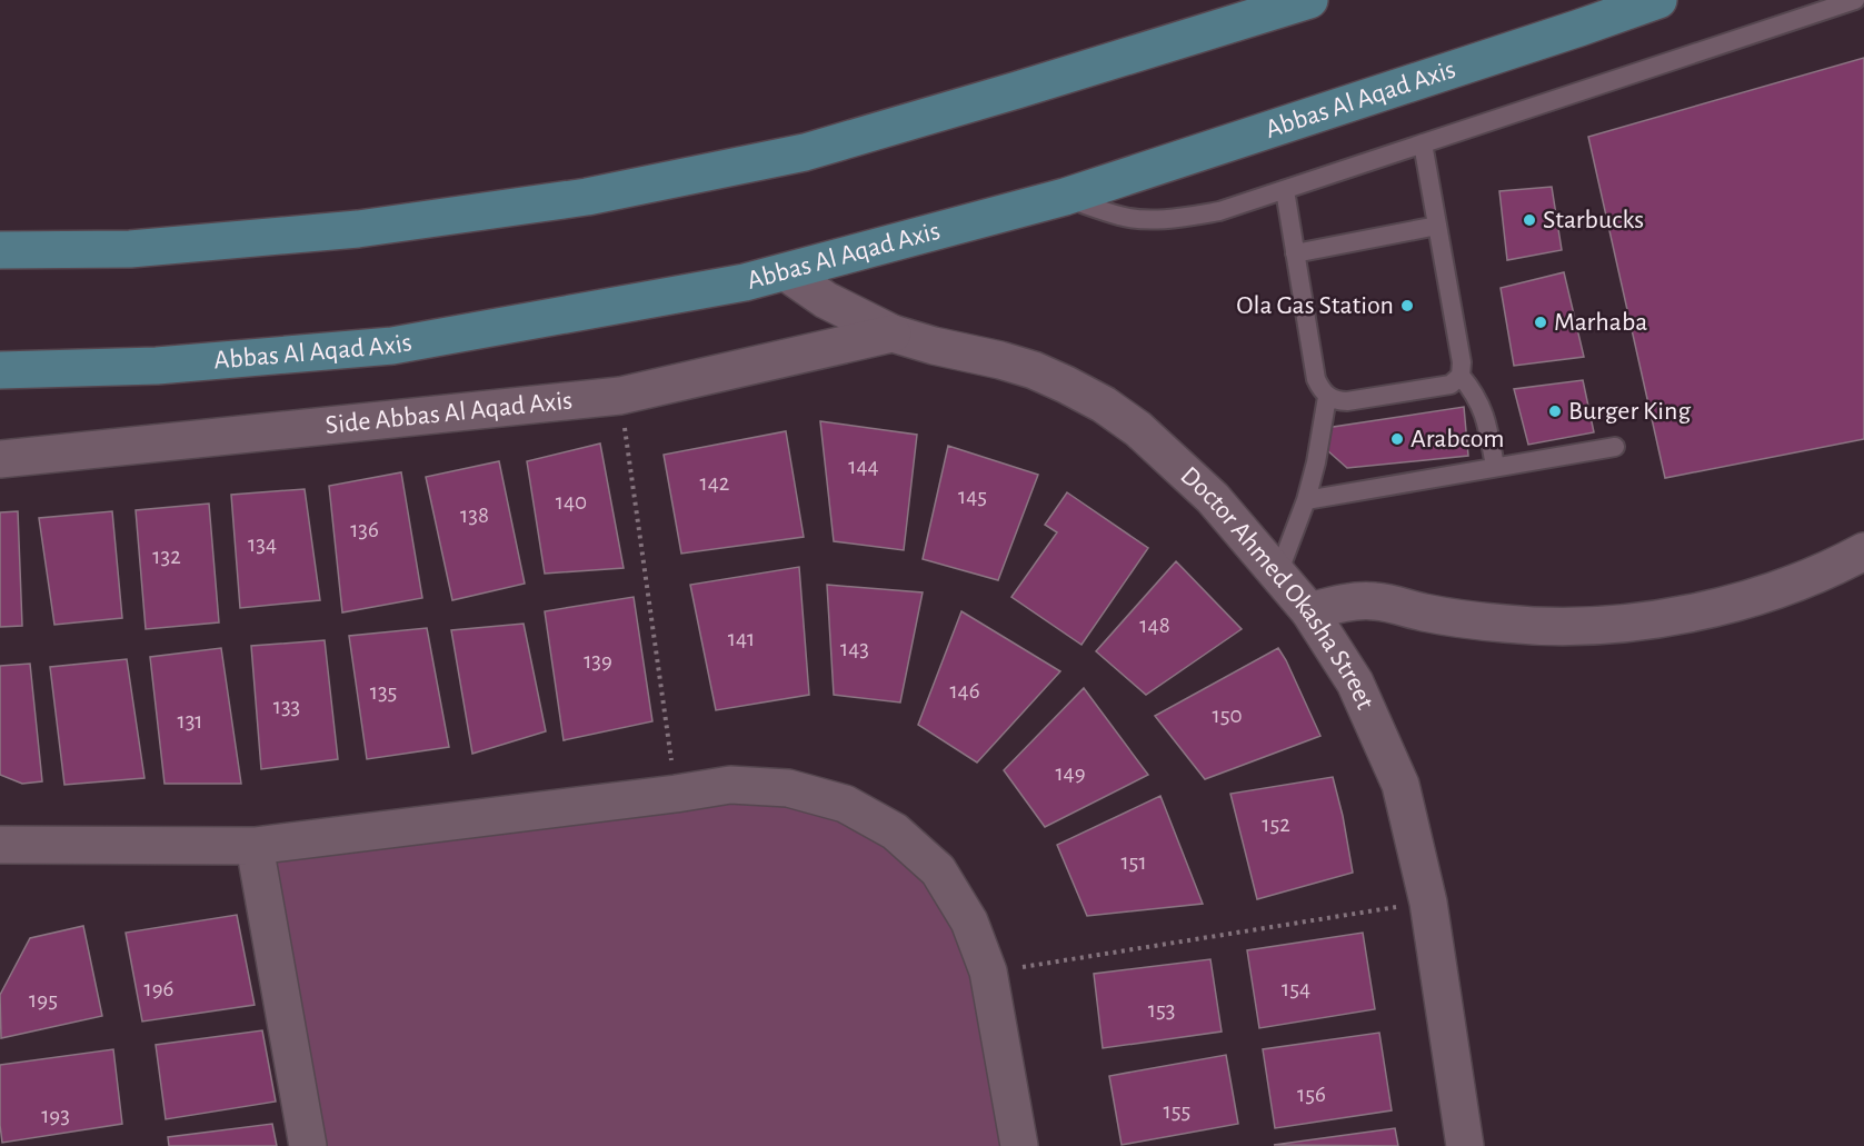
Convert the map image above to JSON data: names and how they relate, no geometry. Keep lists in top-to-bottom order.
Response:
{
  "streets": {
    "main road": ["Abbas Al Aqad Axis"],
    "street": ["Side Abbas Al Aqad Axis", "Doctor Ahmed Okasha Street"]
  },
  "crossings": [
    ["Abbas Al Aqad Axis", "Doctor Ahmed Okasha Street"],
    ["Side Abbas Al Aqad Axis", "Doctor Ahmed Okasha Street"]
  ],
  "places": [
    "Starbucks",
    "Ola Gas Station",
    "Marhaba",
    "Burger King",
    "Arabcom"
  ],
  "house_numbers": [
    "144",
    "142",
    "145",
    "140",
    "138",
    "136",
    "134",
    "132",
    "148",
    "141",
    "143",
    "139",
    "146",
    "135",
    "133",
    "150",
    "131",
    "149",
    "152",
    "151",
    "196",
    "154",
    "195",
    "153",
    "156",
    "155",
    "193"
  ]
}
